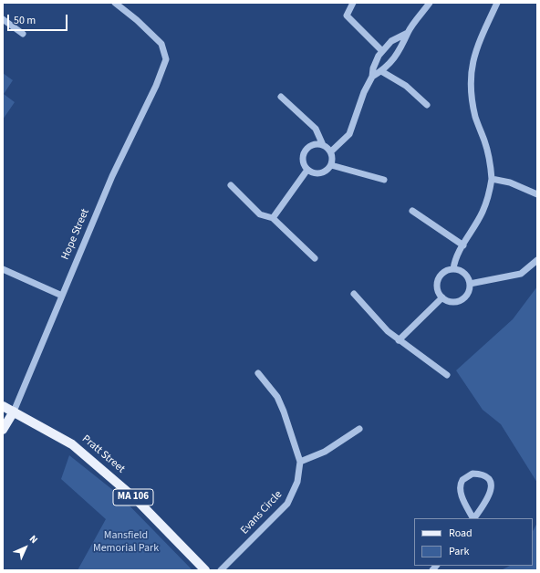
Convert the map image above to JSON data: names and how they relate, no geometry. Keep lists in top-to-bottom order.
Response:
{
  "streets": {
    "main road": ["Hope Street", "Pratt Street", "MA 106"],
    "street": ["Evans Circle"]
  },
  "crossings": [
    ["Hope Street", "Pratt Street"]
  ],
  "parks": ["Mansfield Memorial Park"],
  "legend": ["Road", "Park"],
  "scale_bar": "50 m",
  "north": "top right"
}
